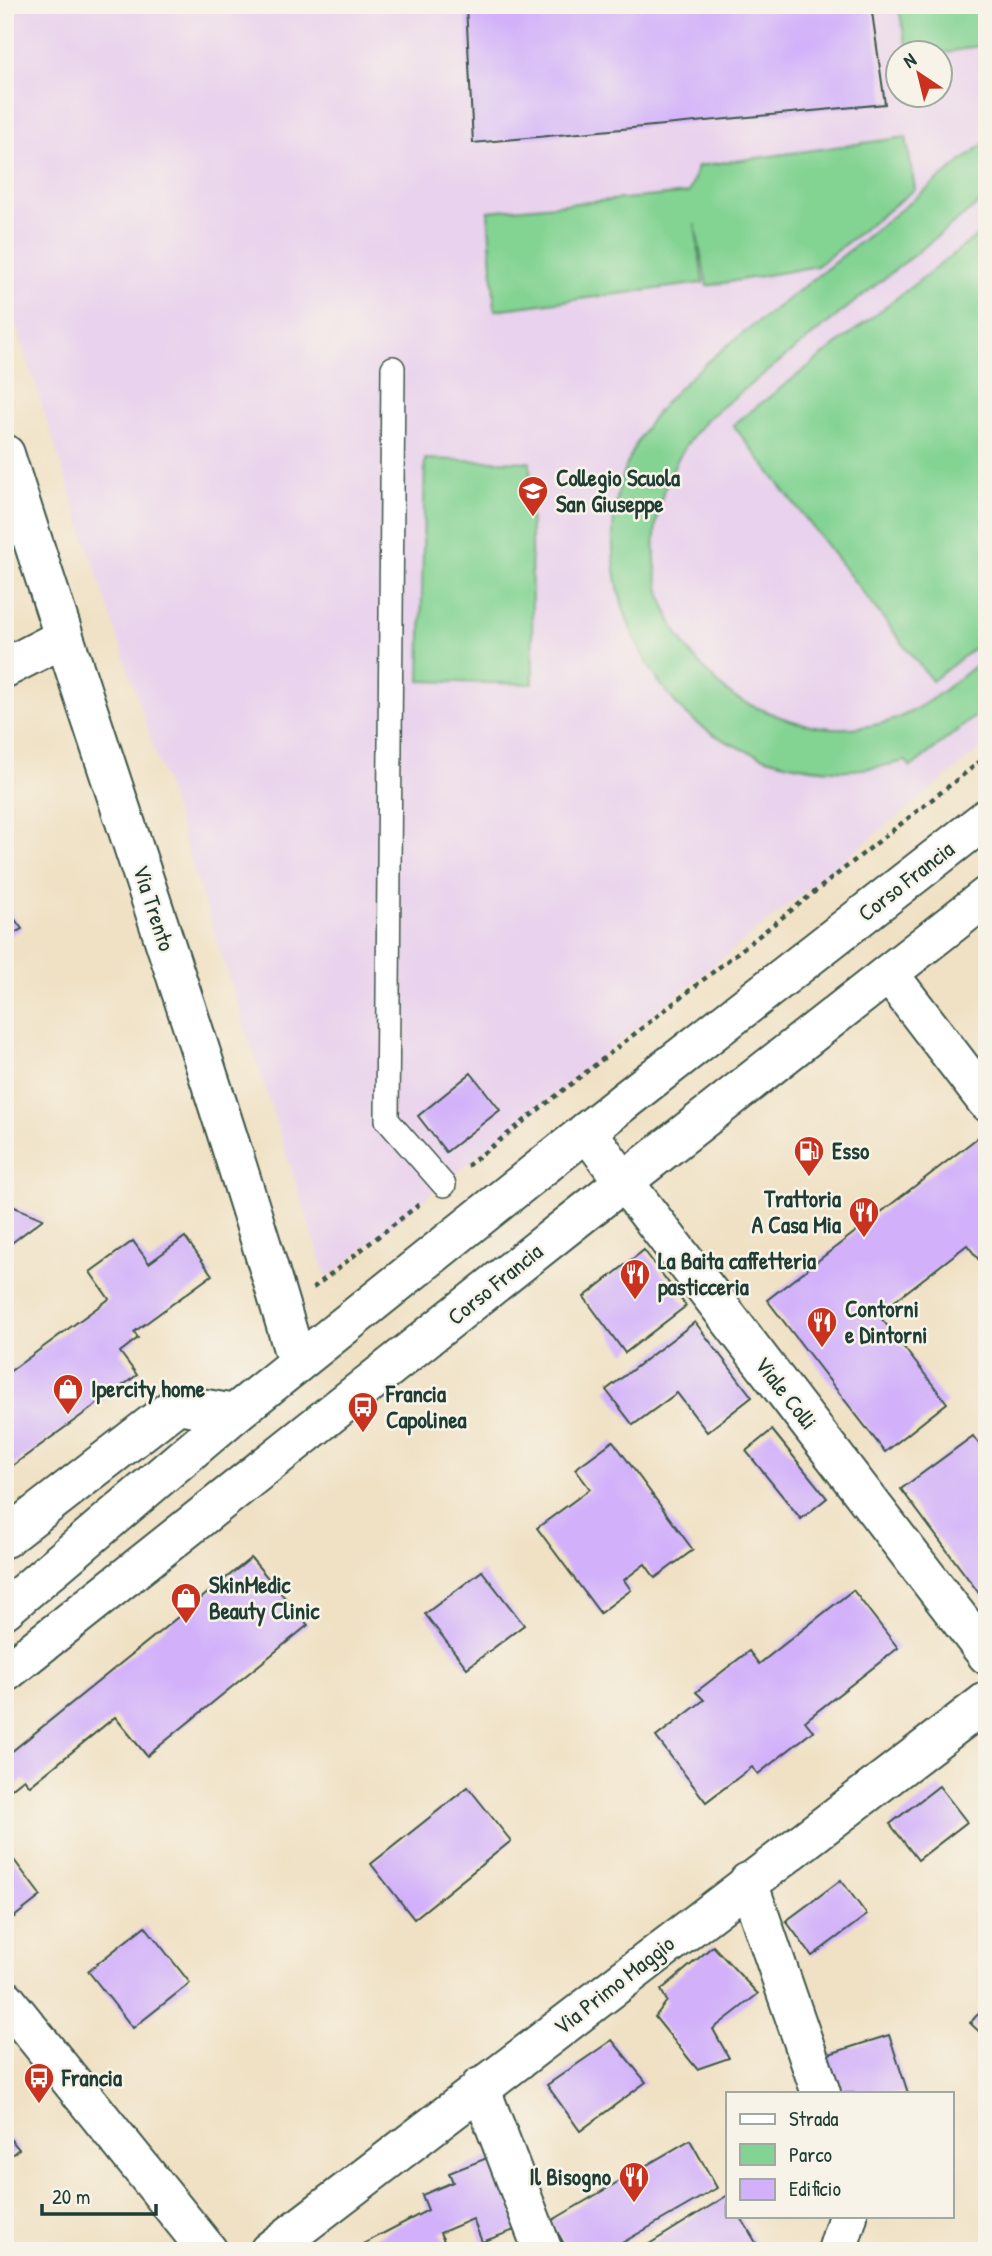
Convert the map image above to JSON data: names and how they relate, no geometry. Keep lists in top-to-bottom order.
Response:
{
  "streets": {
    "street": [
      "Corso Francia",
      "Via Trento",
      "Viale Colli",
      "Via Primo Maggio"
    ]
  },
  "crossings": [
    ["Corso Francia", "Via Trento"],
    ["Corso Francia", "Viale Colli"]
  ],
  "places": {
    "school or university": ["Collegio Scuola San Giuseppe"],
    "fuel station": ["Esso"],
    "restaurant": [
      "Trattoria A Casa Mia",
      "La Baita caffetteria pasticceria",
      "Contorni e Dintorni",
      "Il Bisogno"
    ],
    "shop": ["Ipercity home", "SkinMedic Beauty Clinic"],
    "bus stop": ["Francia Capolinea", "Francia"]
  },
  "legend": ["Strada", "Parco", "Edificio"],
  "scale_bar": "20 m",
  "north": "top left"
}
